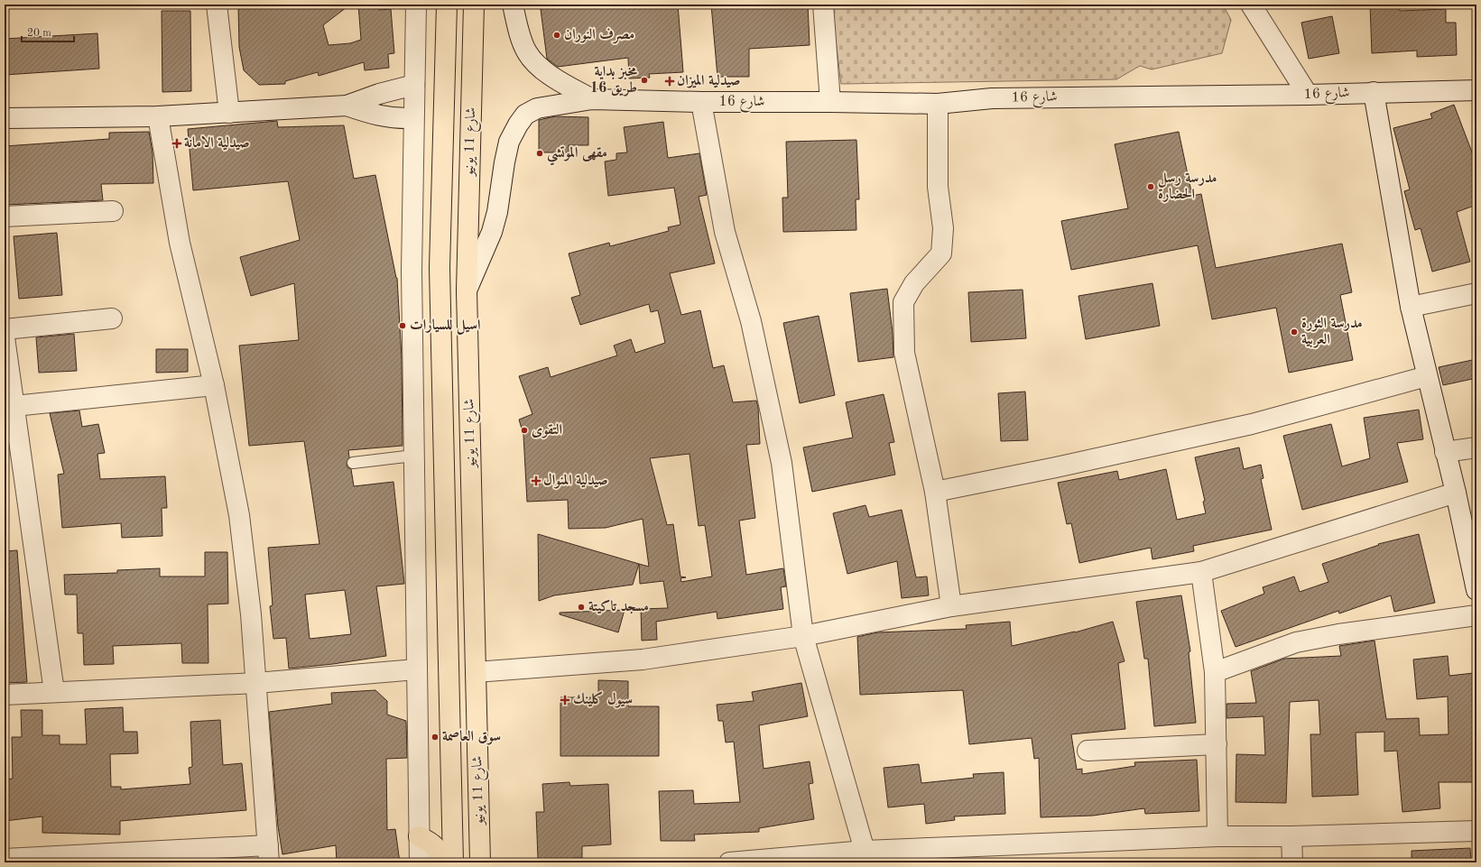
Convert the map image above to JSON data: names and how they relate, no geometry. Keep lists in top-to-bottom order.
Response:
{
  "streets": {
    "highway": ["شارع 11 يونيو"],
    "street": ["شارع 16"]
  },
  "crossings": [
    ["شارع 16", "شارع 11 يونيو"]
  ],
  "places": {
    "other": [
      "مصرف النوران",
      "مخبز بداية طريق 16",
      "مقهى الموتشي",
      "مدرسة رسل الحضارة",
      "اسيل للسيارات",
      "مدرسة الثورة العربية",
      "التقوى",
      "مسجد تاكيتة",
      "سوق العاصمة"
    ],
    "health": [
      "صيدلية الميزان",
      "صيدلية الامانة",
      "صيدلية المنوال",
      "سيول كلينك"
    ]
  },
  "scale_bar": "20 m"
}
